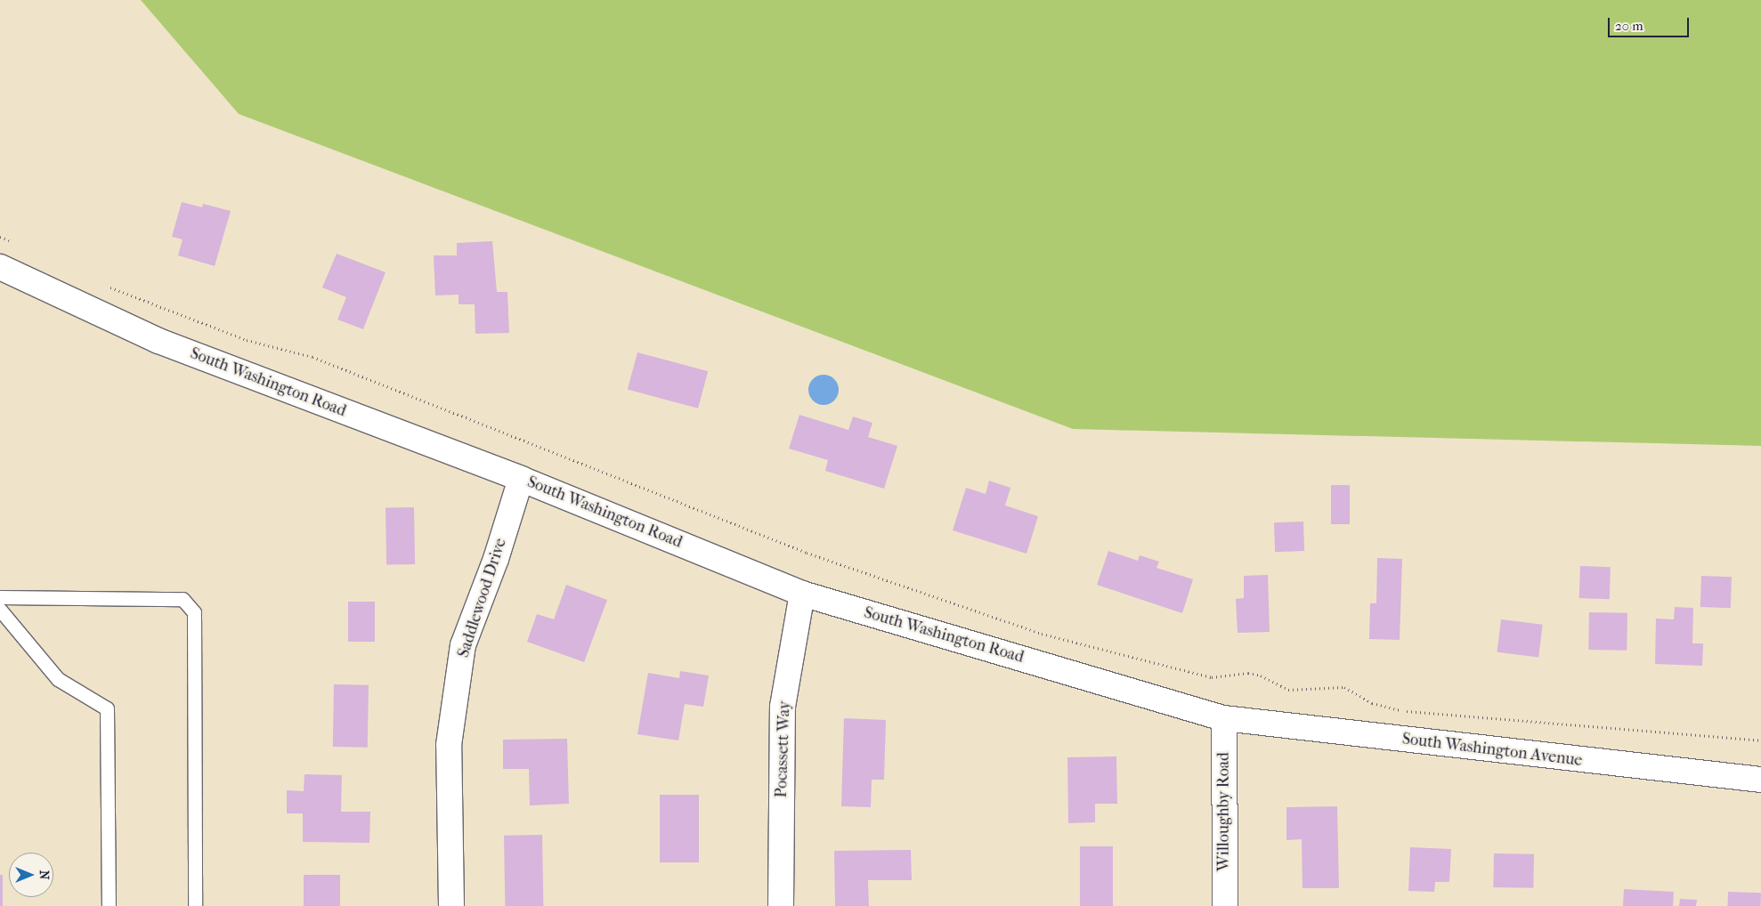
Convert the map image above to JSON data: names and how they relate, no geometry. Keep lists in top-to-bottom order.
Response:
{
  "streets": {
    "street": [
      "South Washington Road",
      "Saddlewood Drive",
      "Pocassett Way",
      "South Washington Avenue",
      "Willoughby Road"
    ]
  },
  "crossings": [
    ["South Washington Road", "Saddlewood Drive"],
    ["South Washington Road", "Pocassett Way"],
    ["South Washington Road", "South Washington Avenue"],
    ["South Washington Road", "Willoughby Road"],
    ["South Washington Avenue", "Willoughby Road"]
  ],
  "scale_bar": "20 m",
  "north": "right"
}
